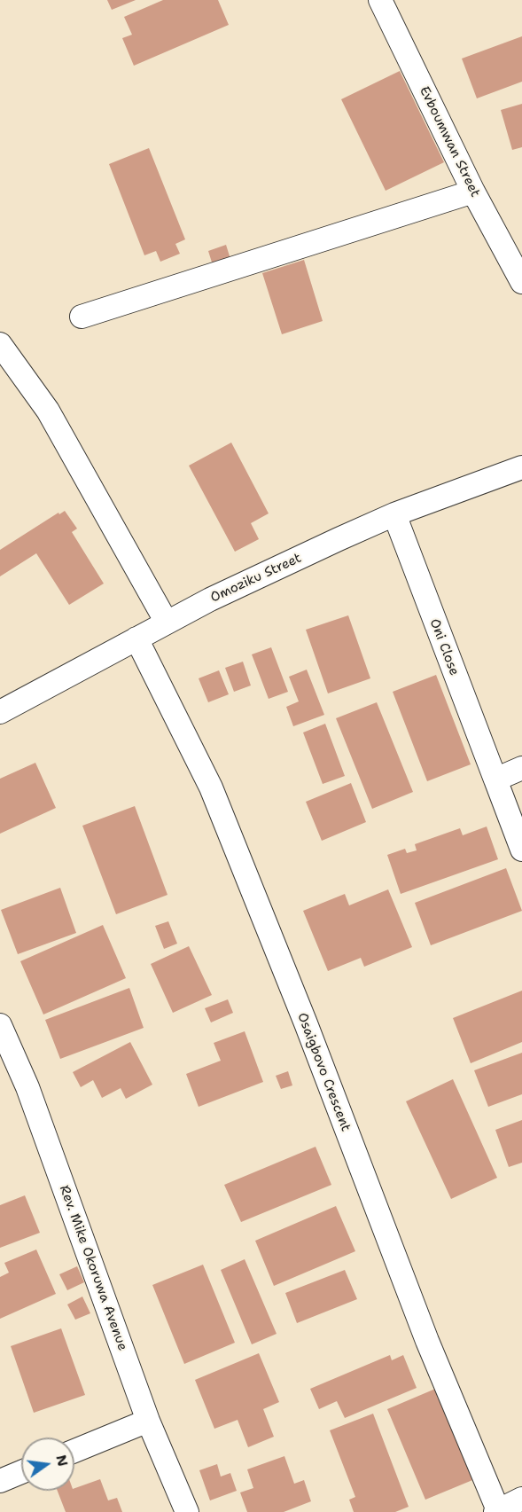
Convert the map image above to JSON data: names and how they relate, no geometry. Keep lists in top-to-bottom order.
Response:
{
  "streets": {
    "street": [
      "Evboumwan Street",
      "Omoziku Street",
      "Oni Close",
      "Osaigbovo Crescent",
      "Rev. Mike Okoruwa Avenue"
    ]
  },
  "crossings": [
    ["Omoziku Street", "Oni Close"],
    ["Omoziku Street", "Osaigbovo Crescent"]
  ],
  "north": "right"
}
